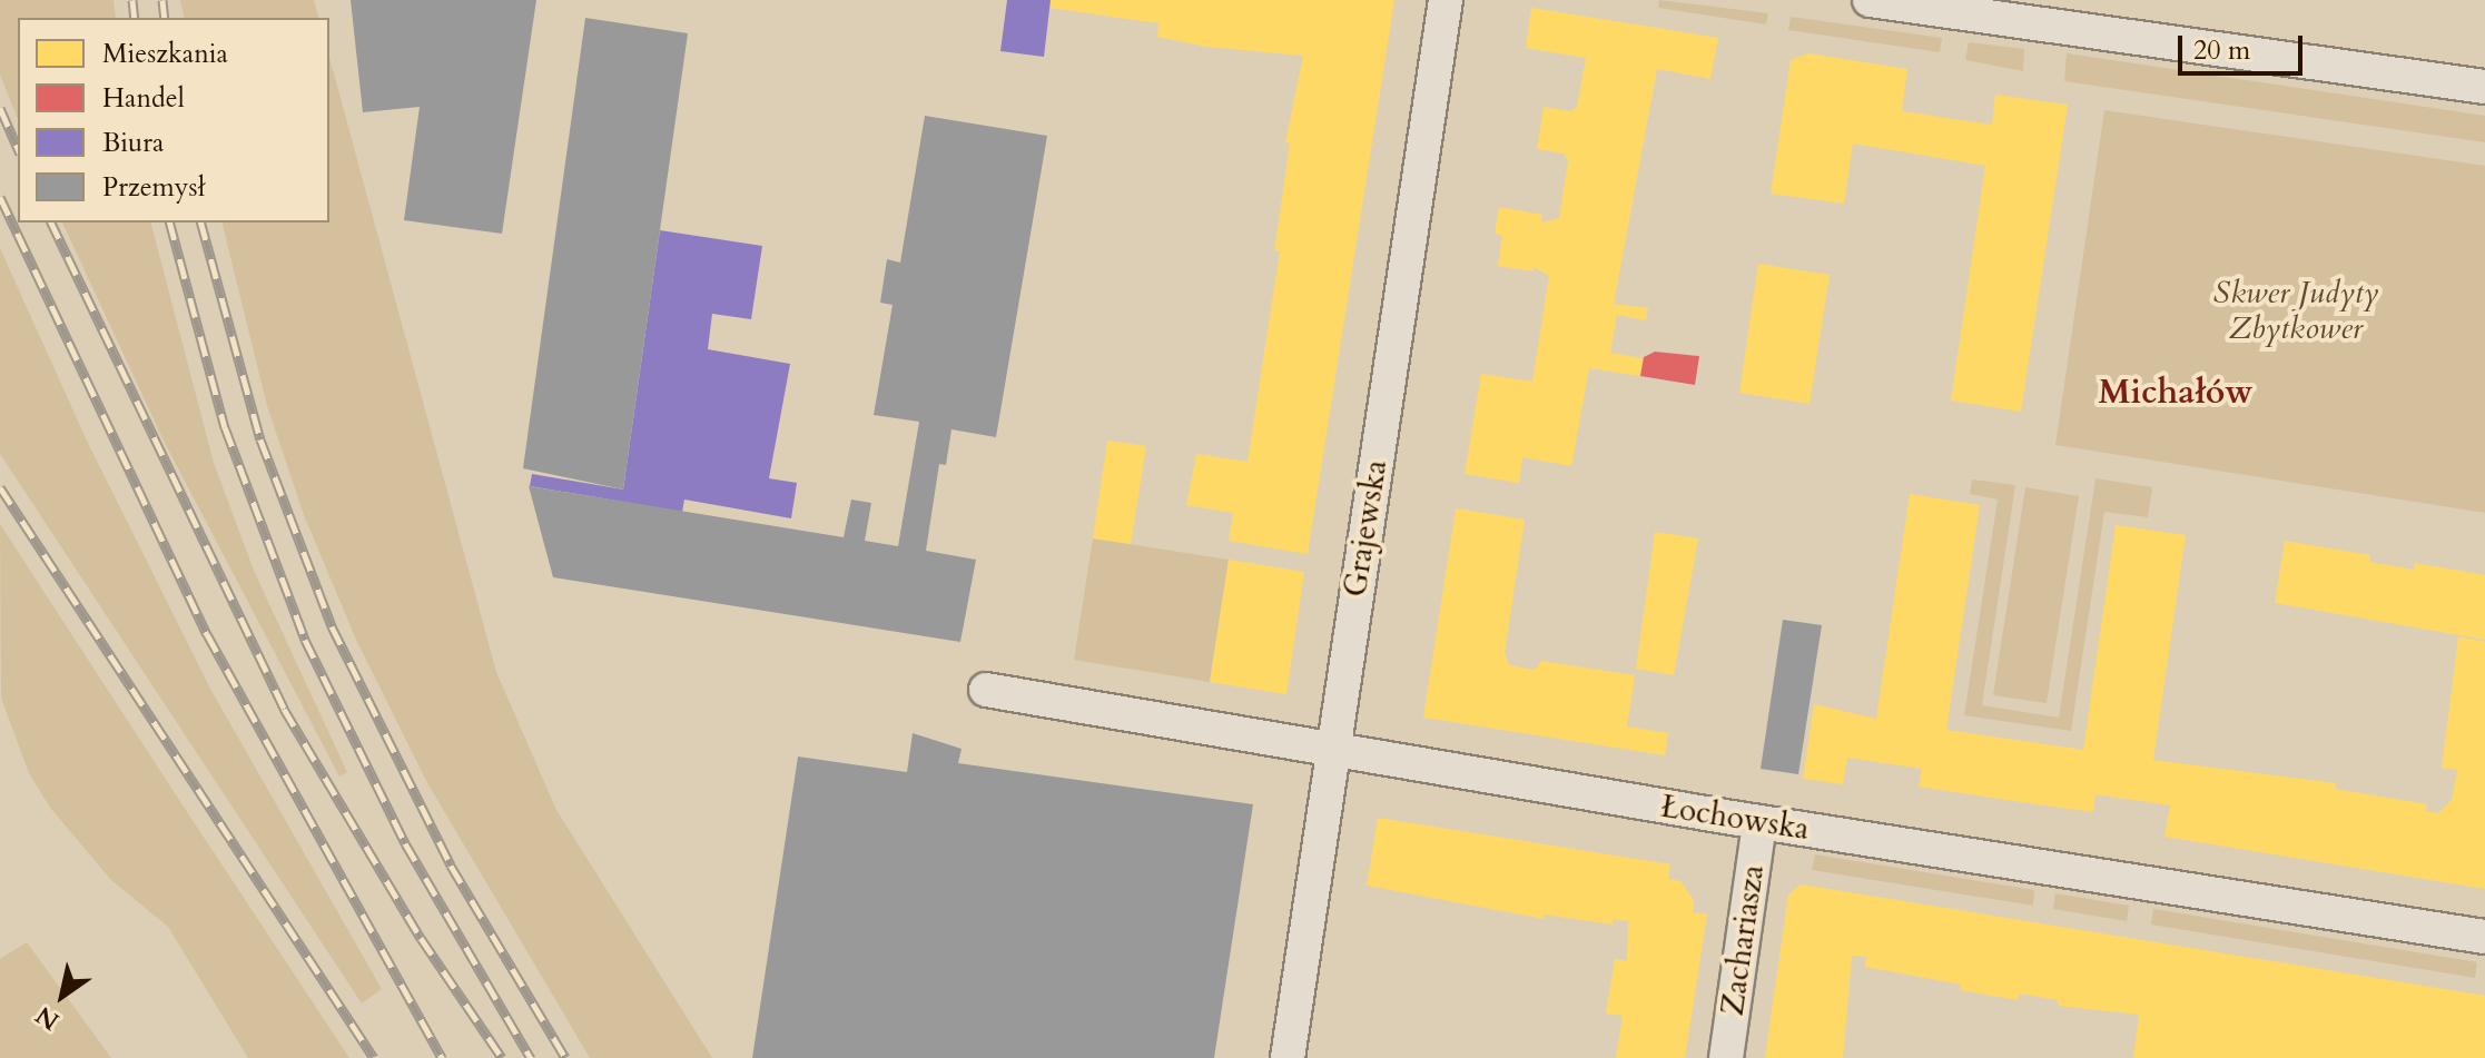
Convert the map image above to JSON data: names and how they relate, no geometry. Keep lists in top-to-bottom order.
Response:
{
  "streets": {
    "street": ["Grajewska", "Łochowska", "Zachariasza"]
  },
  "crossings": [
    ["Grajewska", "Łochowska"],
    ["Łochowska", "Zachariasza"]
  ],
  "districts": ["Michałów"],
  "parks": ["Skwer Judyty Zbytkower"],
  "legend": [
    "Mieszkania",
    "Handel",
    "Biura",
    "Przemysł"
  ],
  "scale_bar": "20 m",
  "north": "bottom left"
}
